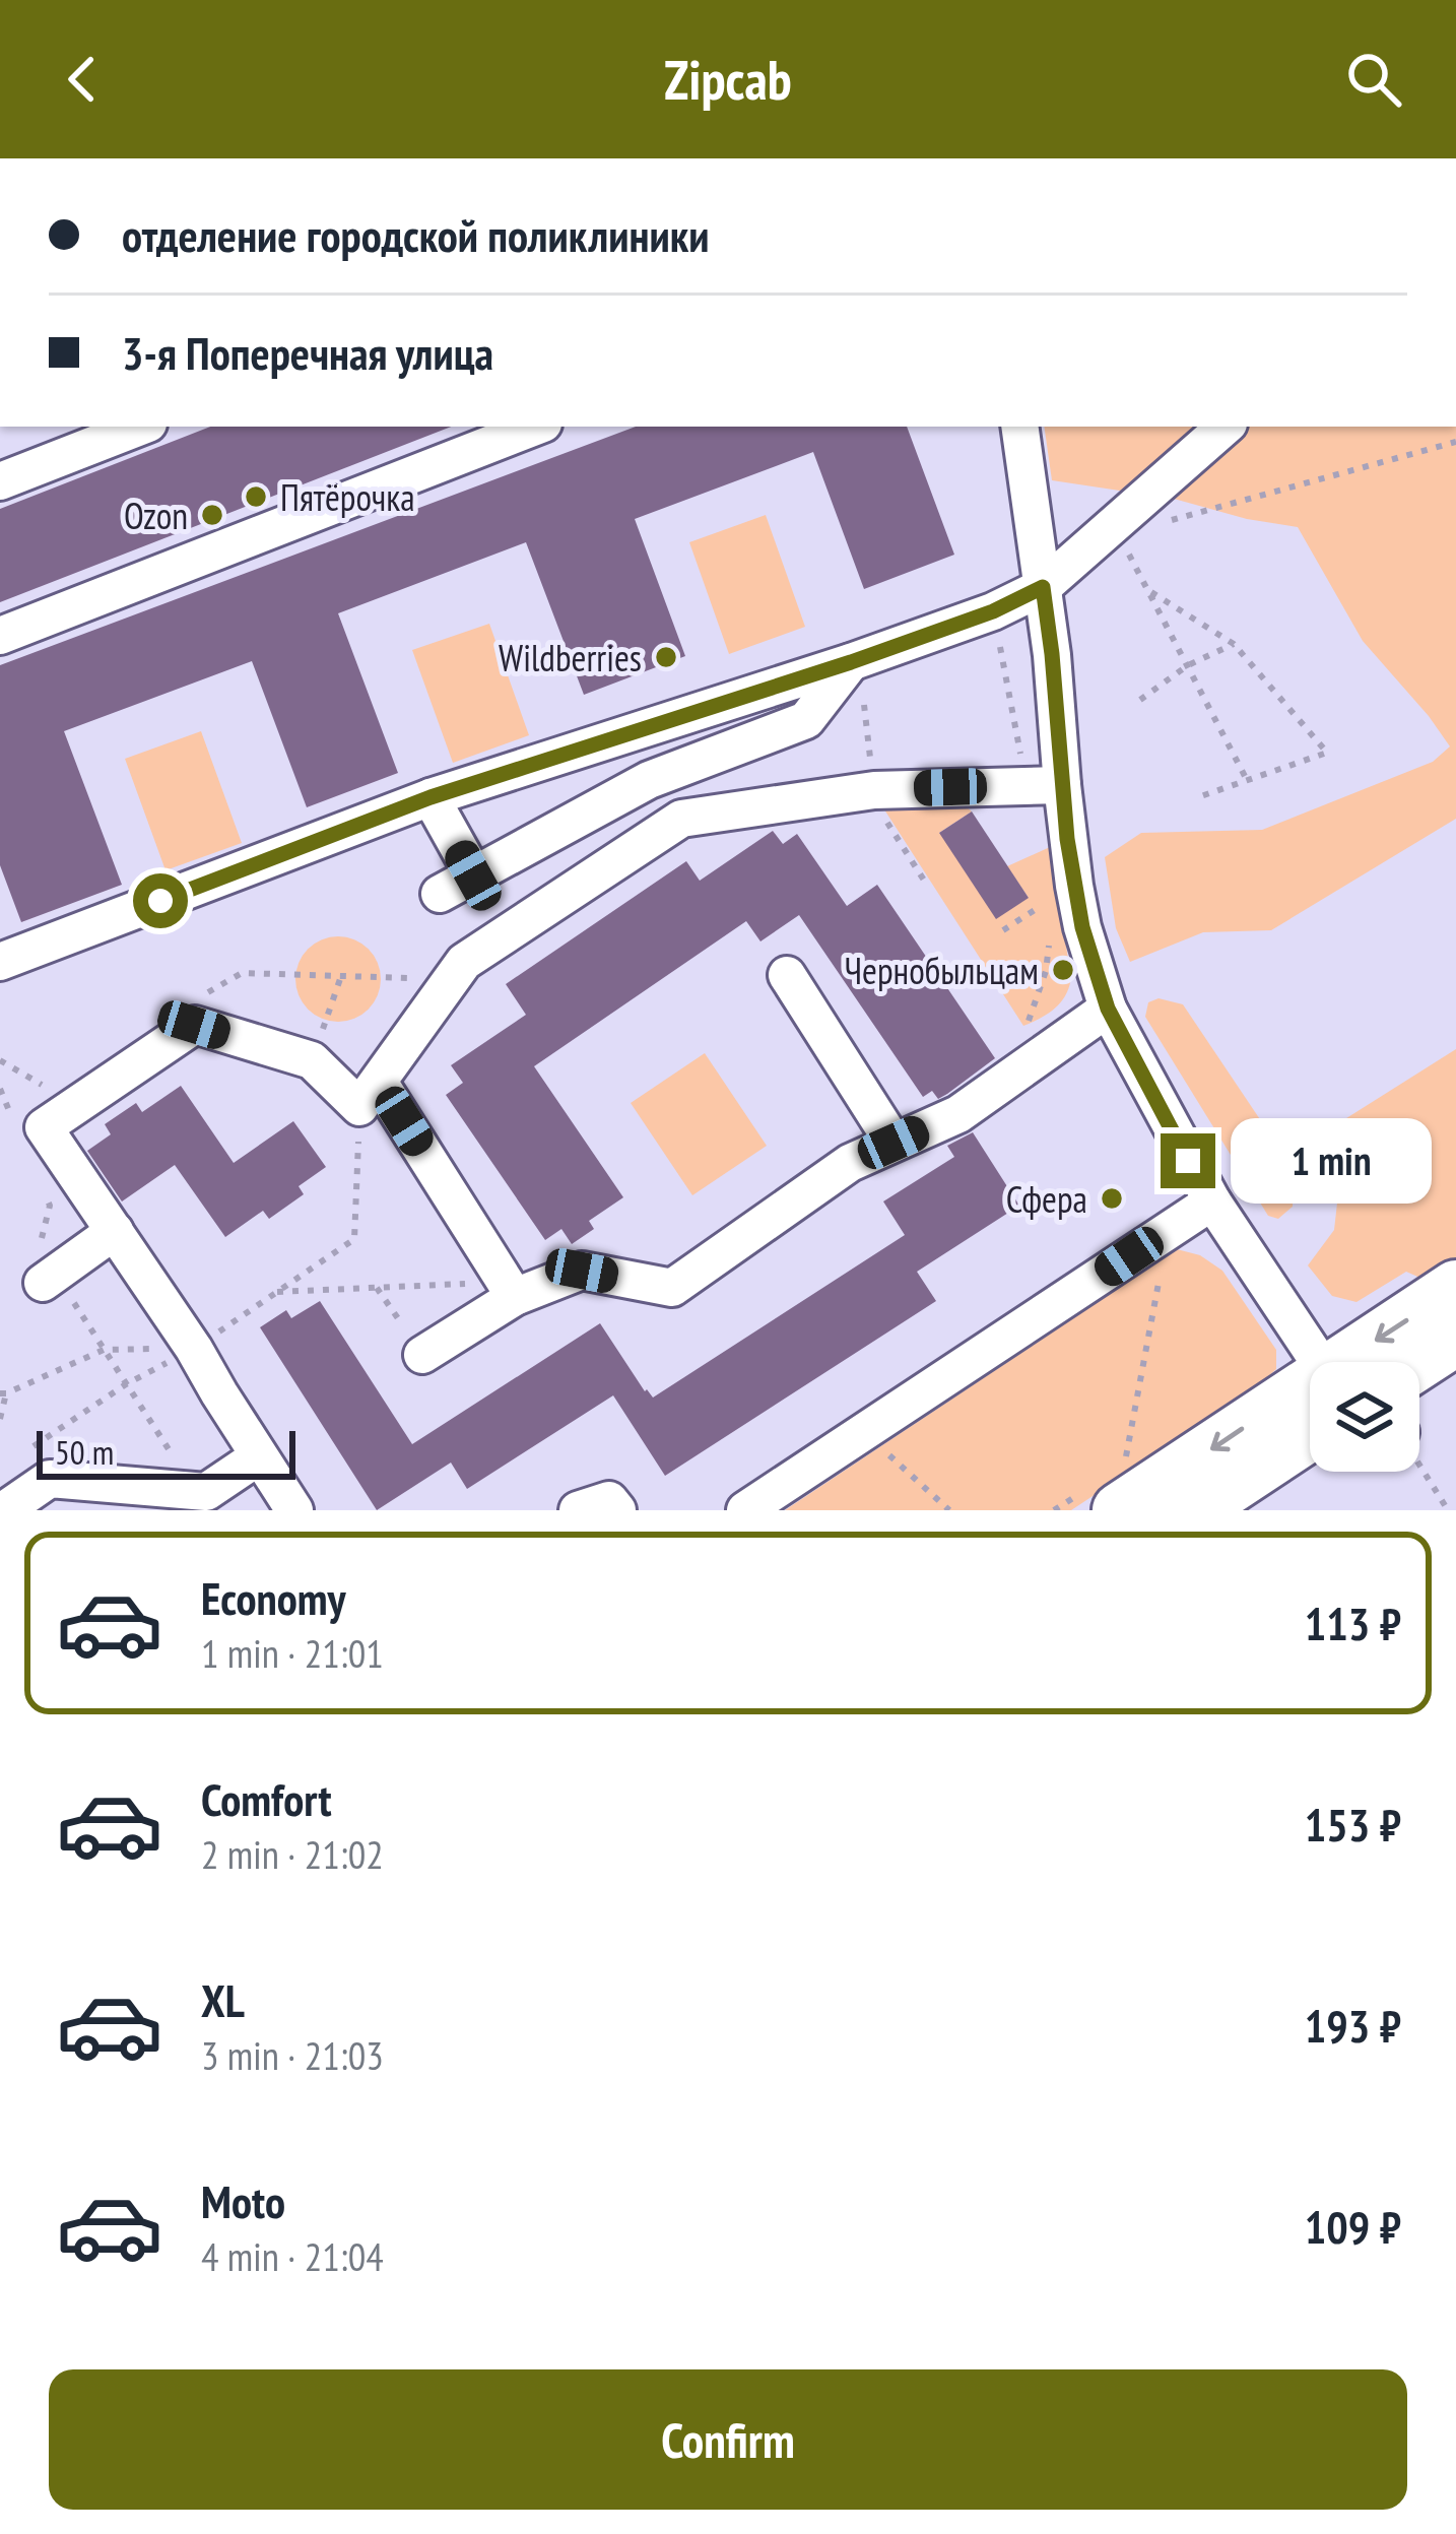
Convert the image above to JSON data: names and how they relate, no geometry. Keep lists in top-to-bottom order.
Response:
{
  "places": [
    "Пятёрочка",
    "Ozon",
    "Wildberries",
    "Чернобыльцам",
    "Сфера"
  ],
  "scale_bar": "50 m",
  "page": {
    "header": "Zipcab",
    "banner": ["отделение городской поликлиники", "3-я Поперечная улица"],
    "bubble": "1 min",
    "scale": "50 m",
    "list": [
      {
        "name": "Economy",
        "note": "1 min · 21:01",
        "value": "113 ₽"
      },
      {
        "name": "Comfort",
        "note": "2 min · 21:02",
        "value": "153 ₽"
      },
      {
        "name": "XL",
        "note": "3 min · 21:03",
        "value": "193 ₽"
      },
      {
        "name": "Moto",
        "note": "4 min · 21:04",
        "value": "109 ₽"
      }
    ],
    "buttons": "Confirm"
  }
}
